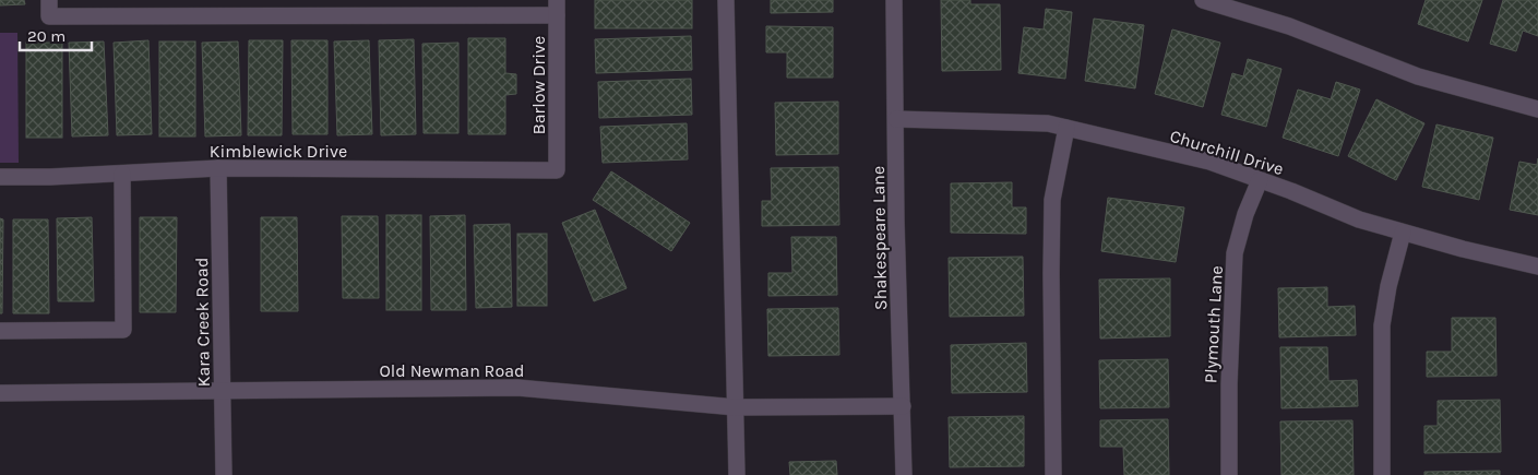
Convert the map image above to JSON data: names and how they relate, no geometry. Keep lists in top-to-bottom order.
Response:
{
  "streets": {
    "street": [
      "Barlow Drive",
      "Kimblewick Drive",
      "Churchill Drive",
      "Shakespeare Lane",
      "Kara Creek Road",
      "Plymouth Lane",
      "Old Newman Road"
    ]
  },
  "crossings": [
    ["Barlow Drive", "Kimblewick Drive"],
    ["Kimblewick Drive", "Kara Creek Road"],
    ["Churchill Drive", "Shakespeare Lane"],
    ["Churchill Drive", "Plymouth Lane"],
    ["Shakespeare Lane", "Old Newman Road"],
    ["Kara Creek Road", "Old Newman Road"]
  ],
  "scale_bar": "20 m"
}
